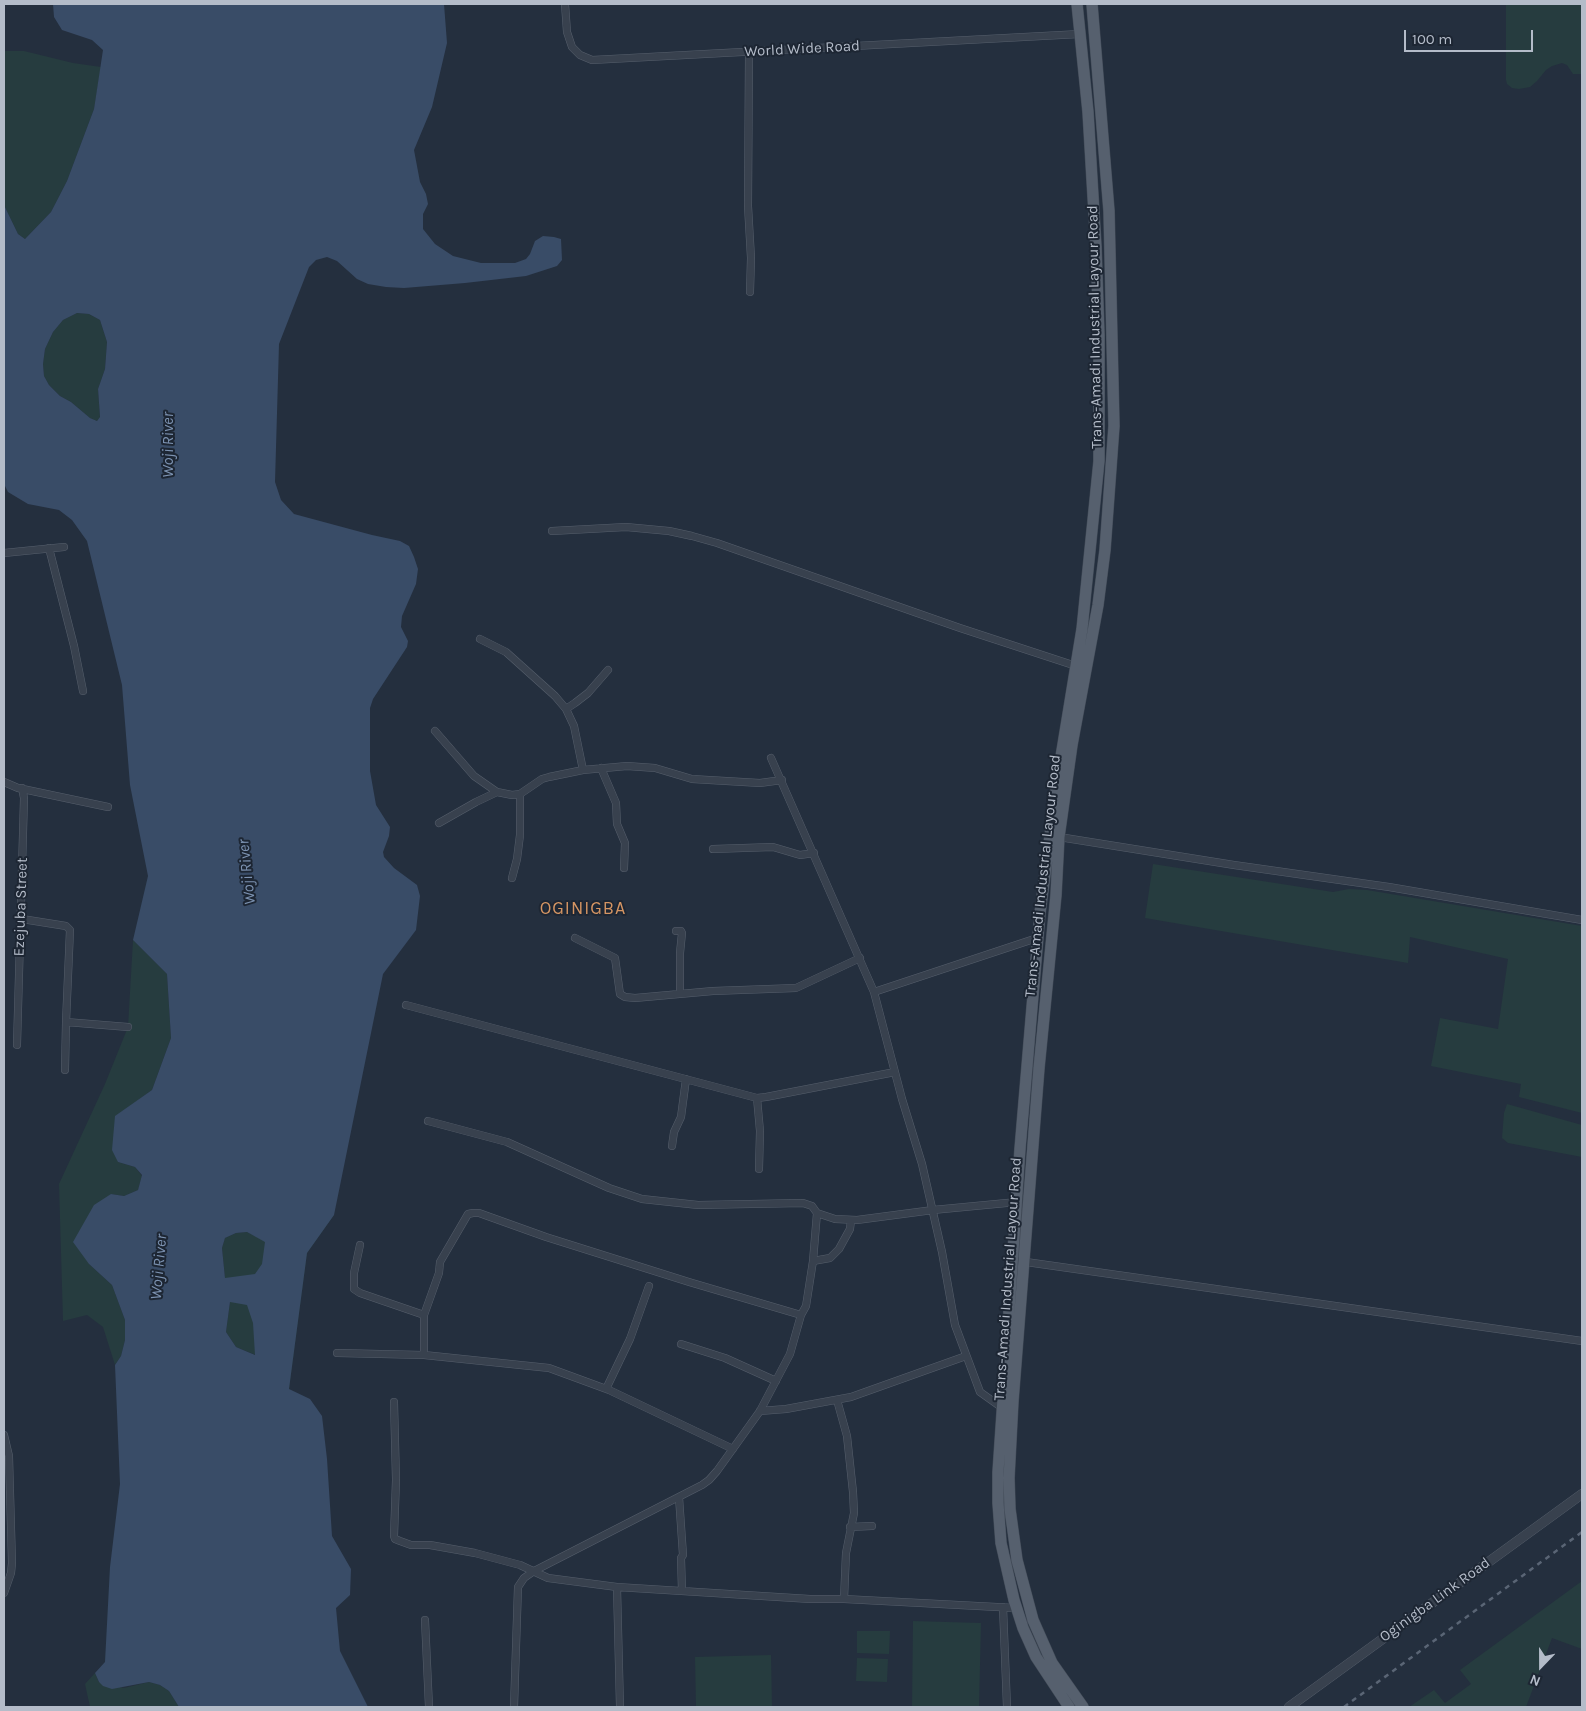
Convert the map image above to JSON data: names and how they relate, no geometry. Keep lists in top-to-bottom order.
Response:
{
  "streets": {
    "main road": ["Trans-Amadi Industrial Layour Road"],
    "street": ["World Wide Road", "Ezejuba Street", "Oginigba Link Road"]
  },
  "crossings": [
    ["World Wide Road", "Trans-Amadi Industrial Layour Road"]
  ],
  "districts": ["OGINIGBA"],
  "water": ["Woji River"],
  "scale_bar": "100 m",
  "north": "bottom"
}
